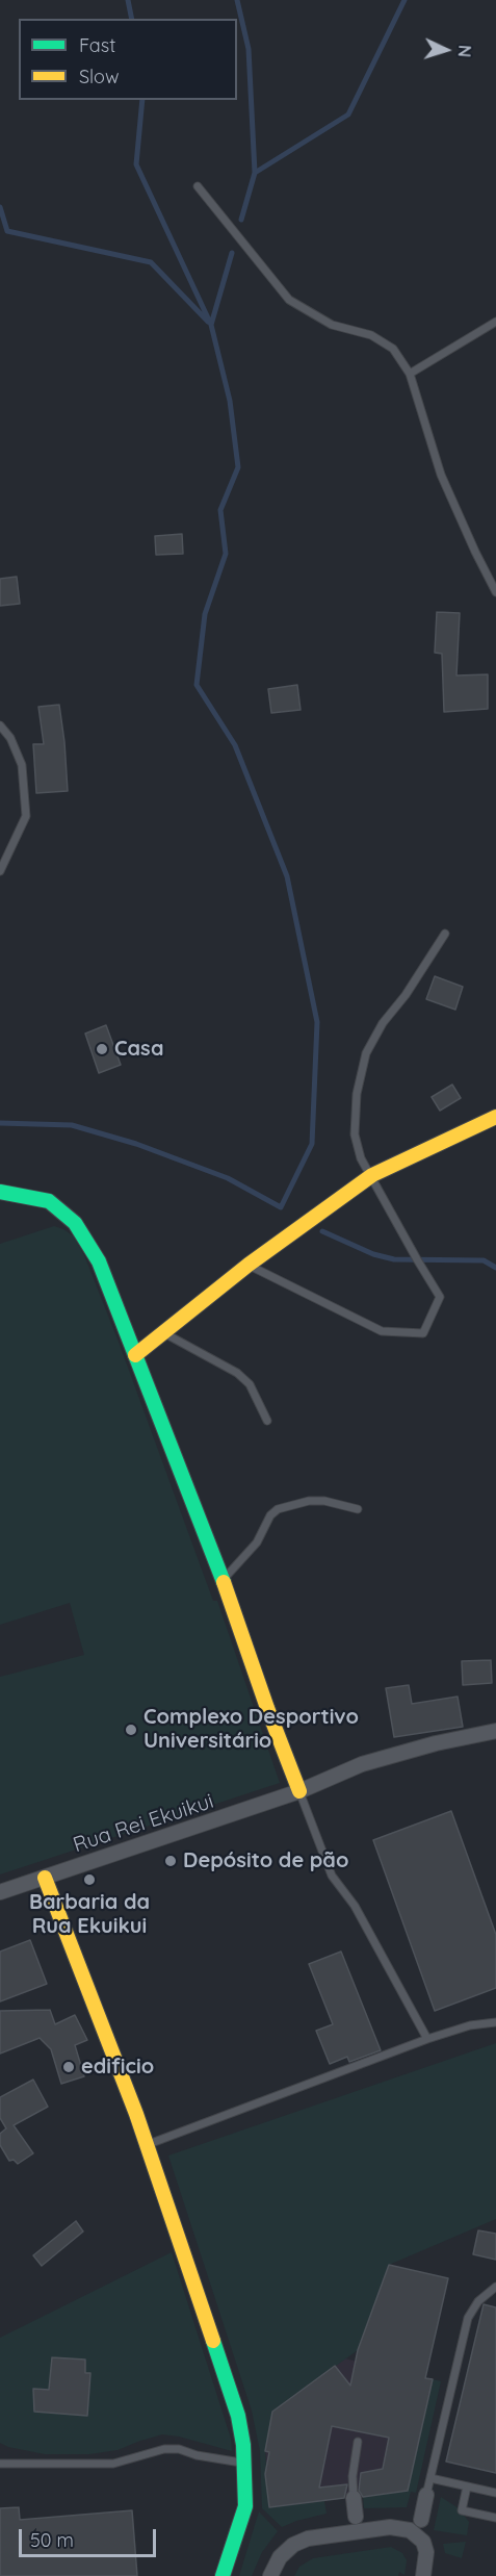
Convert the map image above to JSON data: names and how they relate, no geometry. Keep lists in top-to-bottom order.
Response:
{
  "streets": {
    "street": ["Rua Rei Ekuikui"]
  },
  "places": [
    "Casa",
    "Complexo Desportivo Universitário",
    "Depósito de pão",
    "Barbaria da Rua Ekuikui",
    "edificio"
  ],
  "legend": ["Fast", "Slow"],
  "scale_bar": "50 m",
  "north": "right"
}
